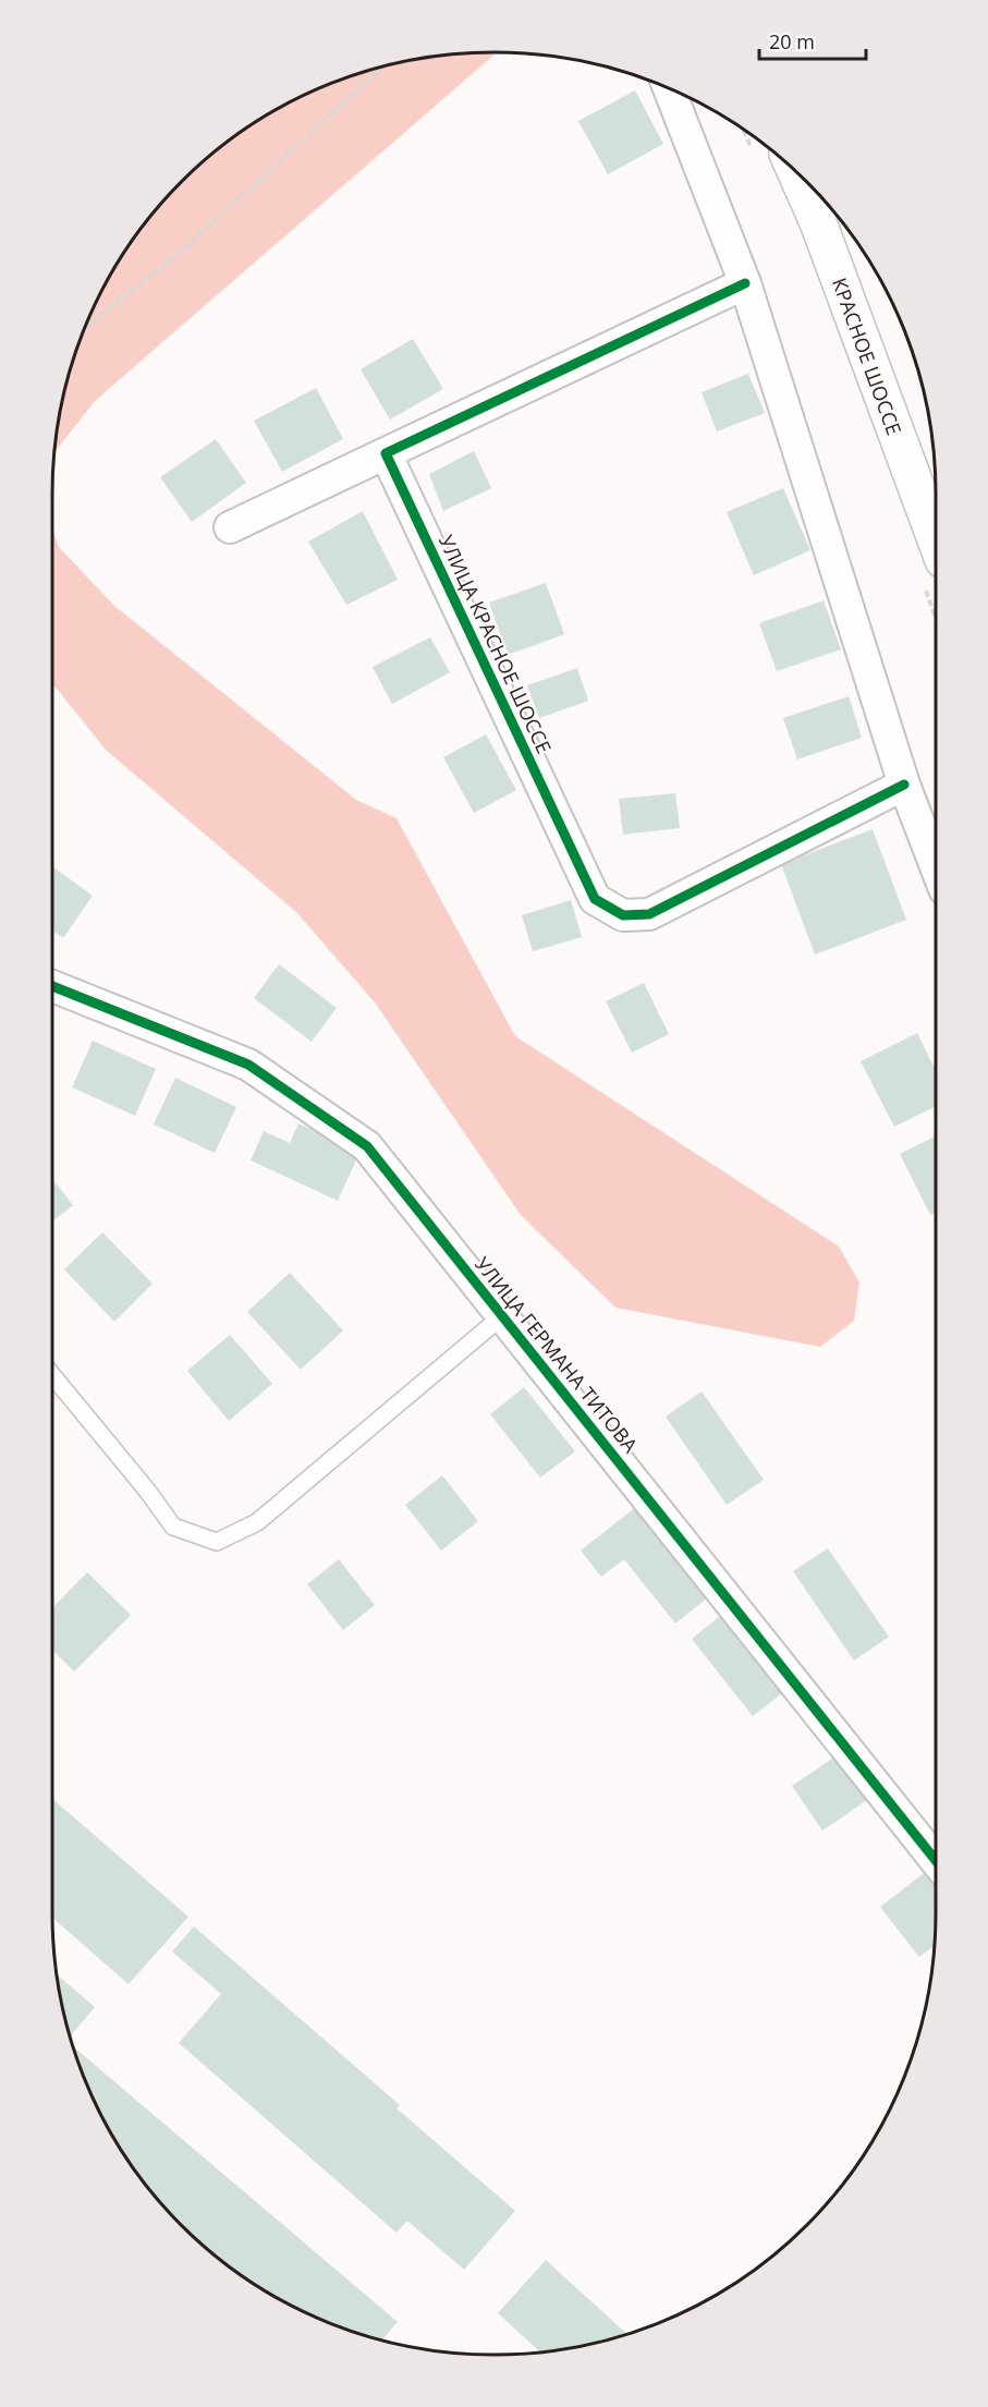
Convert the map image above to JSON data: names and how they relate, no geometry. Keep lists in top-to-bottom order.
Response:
{
  "streets": {
    "main road": ["КРАСНОЕ ШОССЕ"],
    "street": ["УЛИЦА КРАСНОЕ ШОССЕ", "УЛИЦА ГЕРМАНА ТИТОВА"]
  },
  "scale_bar": "20 m"
}
